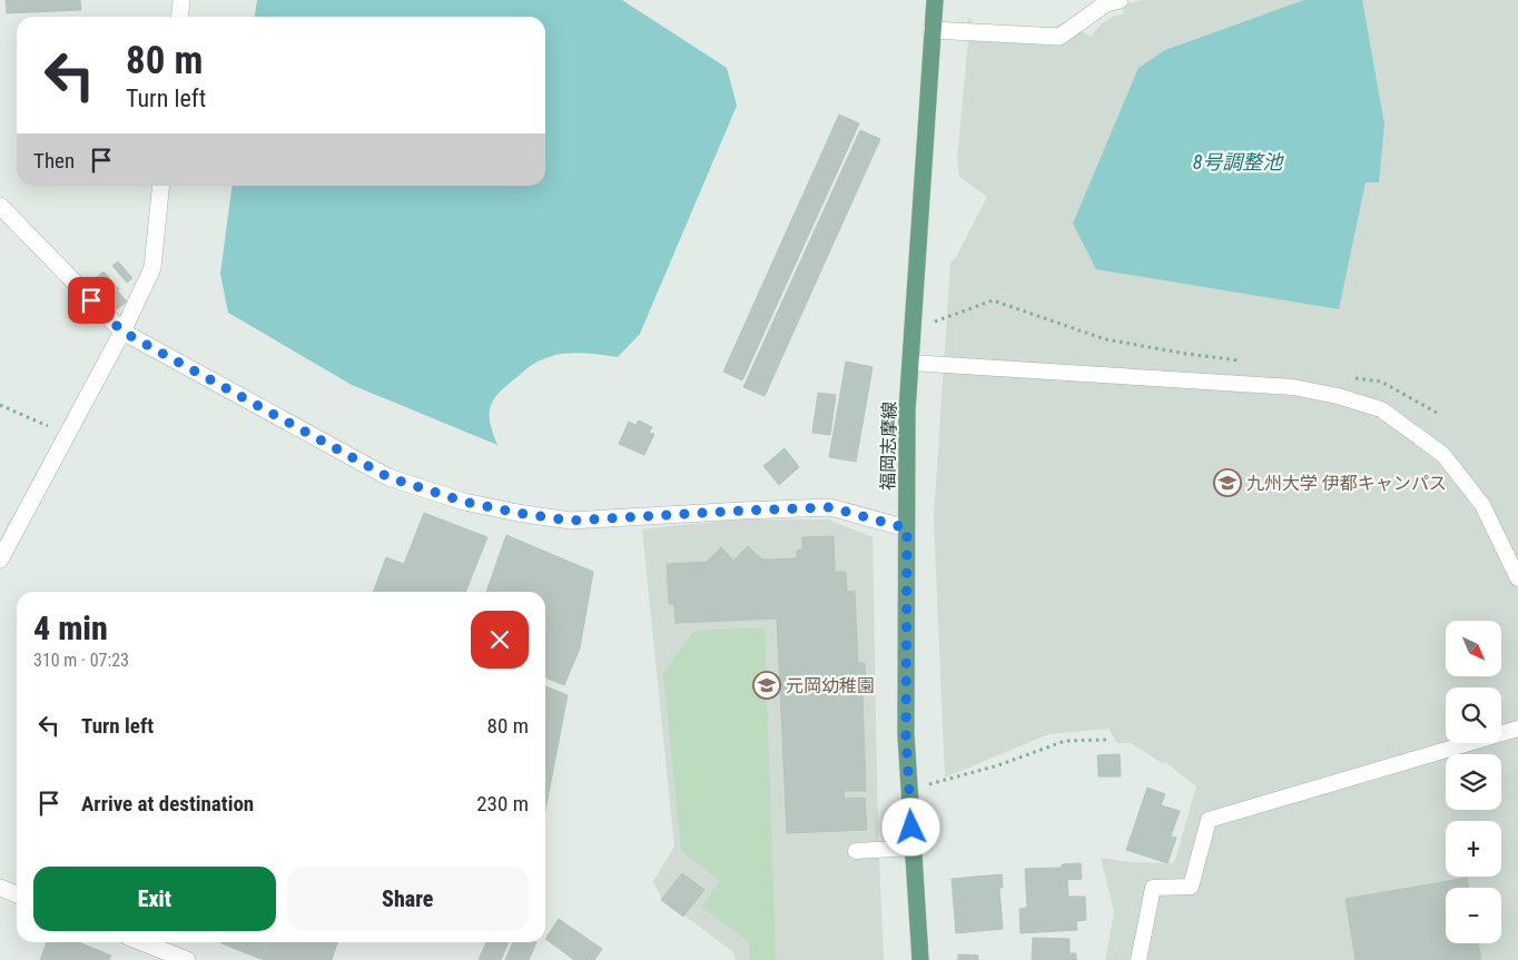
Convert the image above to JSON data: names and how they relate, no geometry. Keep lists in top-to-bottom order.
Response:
{
  "streets": {
    "main road": ["福岡志摩線"]
  },
  "water": ["8号調整池"],
  "places": {
    "school or university": ["九州大学 伊都キャンパス", "元岡幼稚園"]
  },
  "north": "bottom right",
  "page": {
    "turn": ["80 m", "Turn left"],
    "then": "Then",
    "heading": ["4 min", "310 m · 07:23"],
    "map_buttons": ["+", "−"],
    "list": [
      {
        "name": "Turn left",
        "value": "80 m"
      },
      {
        "name": "Arrive at destination",
        "value": "230 m"
      }
    ],
    "buttons": ["Exit", "Share"]
  }
}
